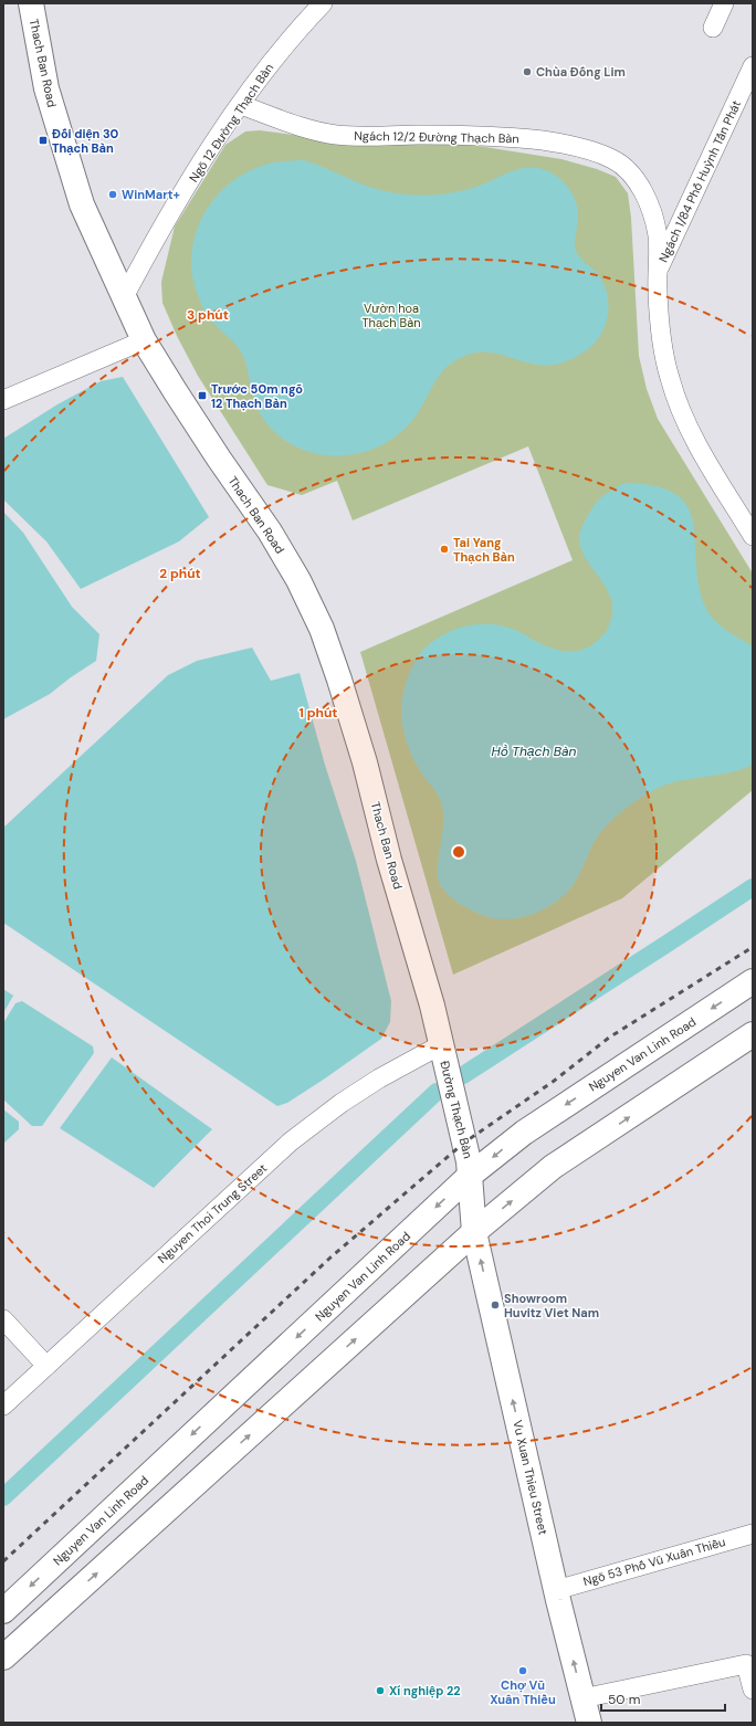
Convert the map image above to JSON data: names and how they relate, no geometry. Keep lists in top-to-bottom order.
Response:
{
  "streets": {
    "main road": [
      "Thach Ban Road",
      "Nguyen Van Linh Road",
      "Đường Thạch Bàn",
      "Vu Xuan Thieu Street"
    ],
    "street": [
      "Ngõ 12 Đường Thạch Bàn",
      "Ngách 12/2 Đường Thạch Bàn",
      "Ngách 1/84 Phố Huỳnh Tấn Phát",
      "Nguyen Thoi Trung Street",
      "Ngõ 53 Phố Vũ Xuân Thiều"
    ]
  },
  "crossings": [
    ["Thach Ban Road", "Ngõ 12 Đường Thạch Bàn"],
    ["Thach Ban Road", "Đường Thạch Bàn"],
    ["Thach Ban Road", "Nguyen Thoi Trung Street"],
    ["Ngõ 12 Đường Thạch Bàn", "Ngách 12/2 Đường Thạch Bàn"],
    ["Ngách 12/2 Đường Thạch Bàn", "Ngách 1/84 Phố Huỳnh Tấn Phát"],
    ["Nguyen Van Linh Road", "Đường Thạch Bàn"],
    ["Đường Thạch Bàn", "Nguyen Thoi Trung Street"],
    ["Đường Thạch Bàn", "Vu Xuan Thieu Street"],
    ["Vu Xuan Thieu Street", "Ngõ 53 Phố Vũ Xuân Thiều"]
  ],
  "one_way": ["Vu Xuan Thieu Street"],
  "water": ["Hồ Thạch Bàn"],
  "parks": ["Vườn hoa Thạch Bàn"],
  "places": {
    "other": [
      "Chùa Đống Lim",
      "WinMart+",
      "Tai Yang Thạch Bàn",
      "Showroom Huvitz Viet Nam",
      "Chợ Vũ Xuân Thiều",
      "Xí nghiệp 22"
    ],
    "transit": ["Đối diện 30 Thạch Bàn", "Trước 50m ngõ 12 Thạch Bàn"]
  },
  "scale_bar": "50 m",
  "rings": ["3 phút", "2 phút", "1 phút"]
}
